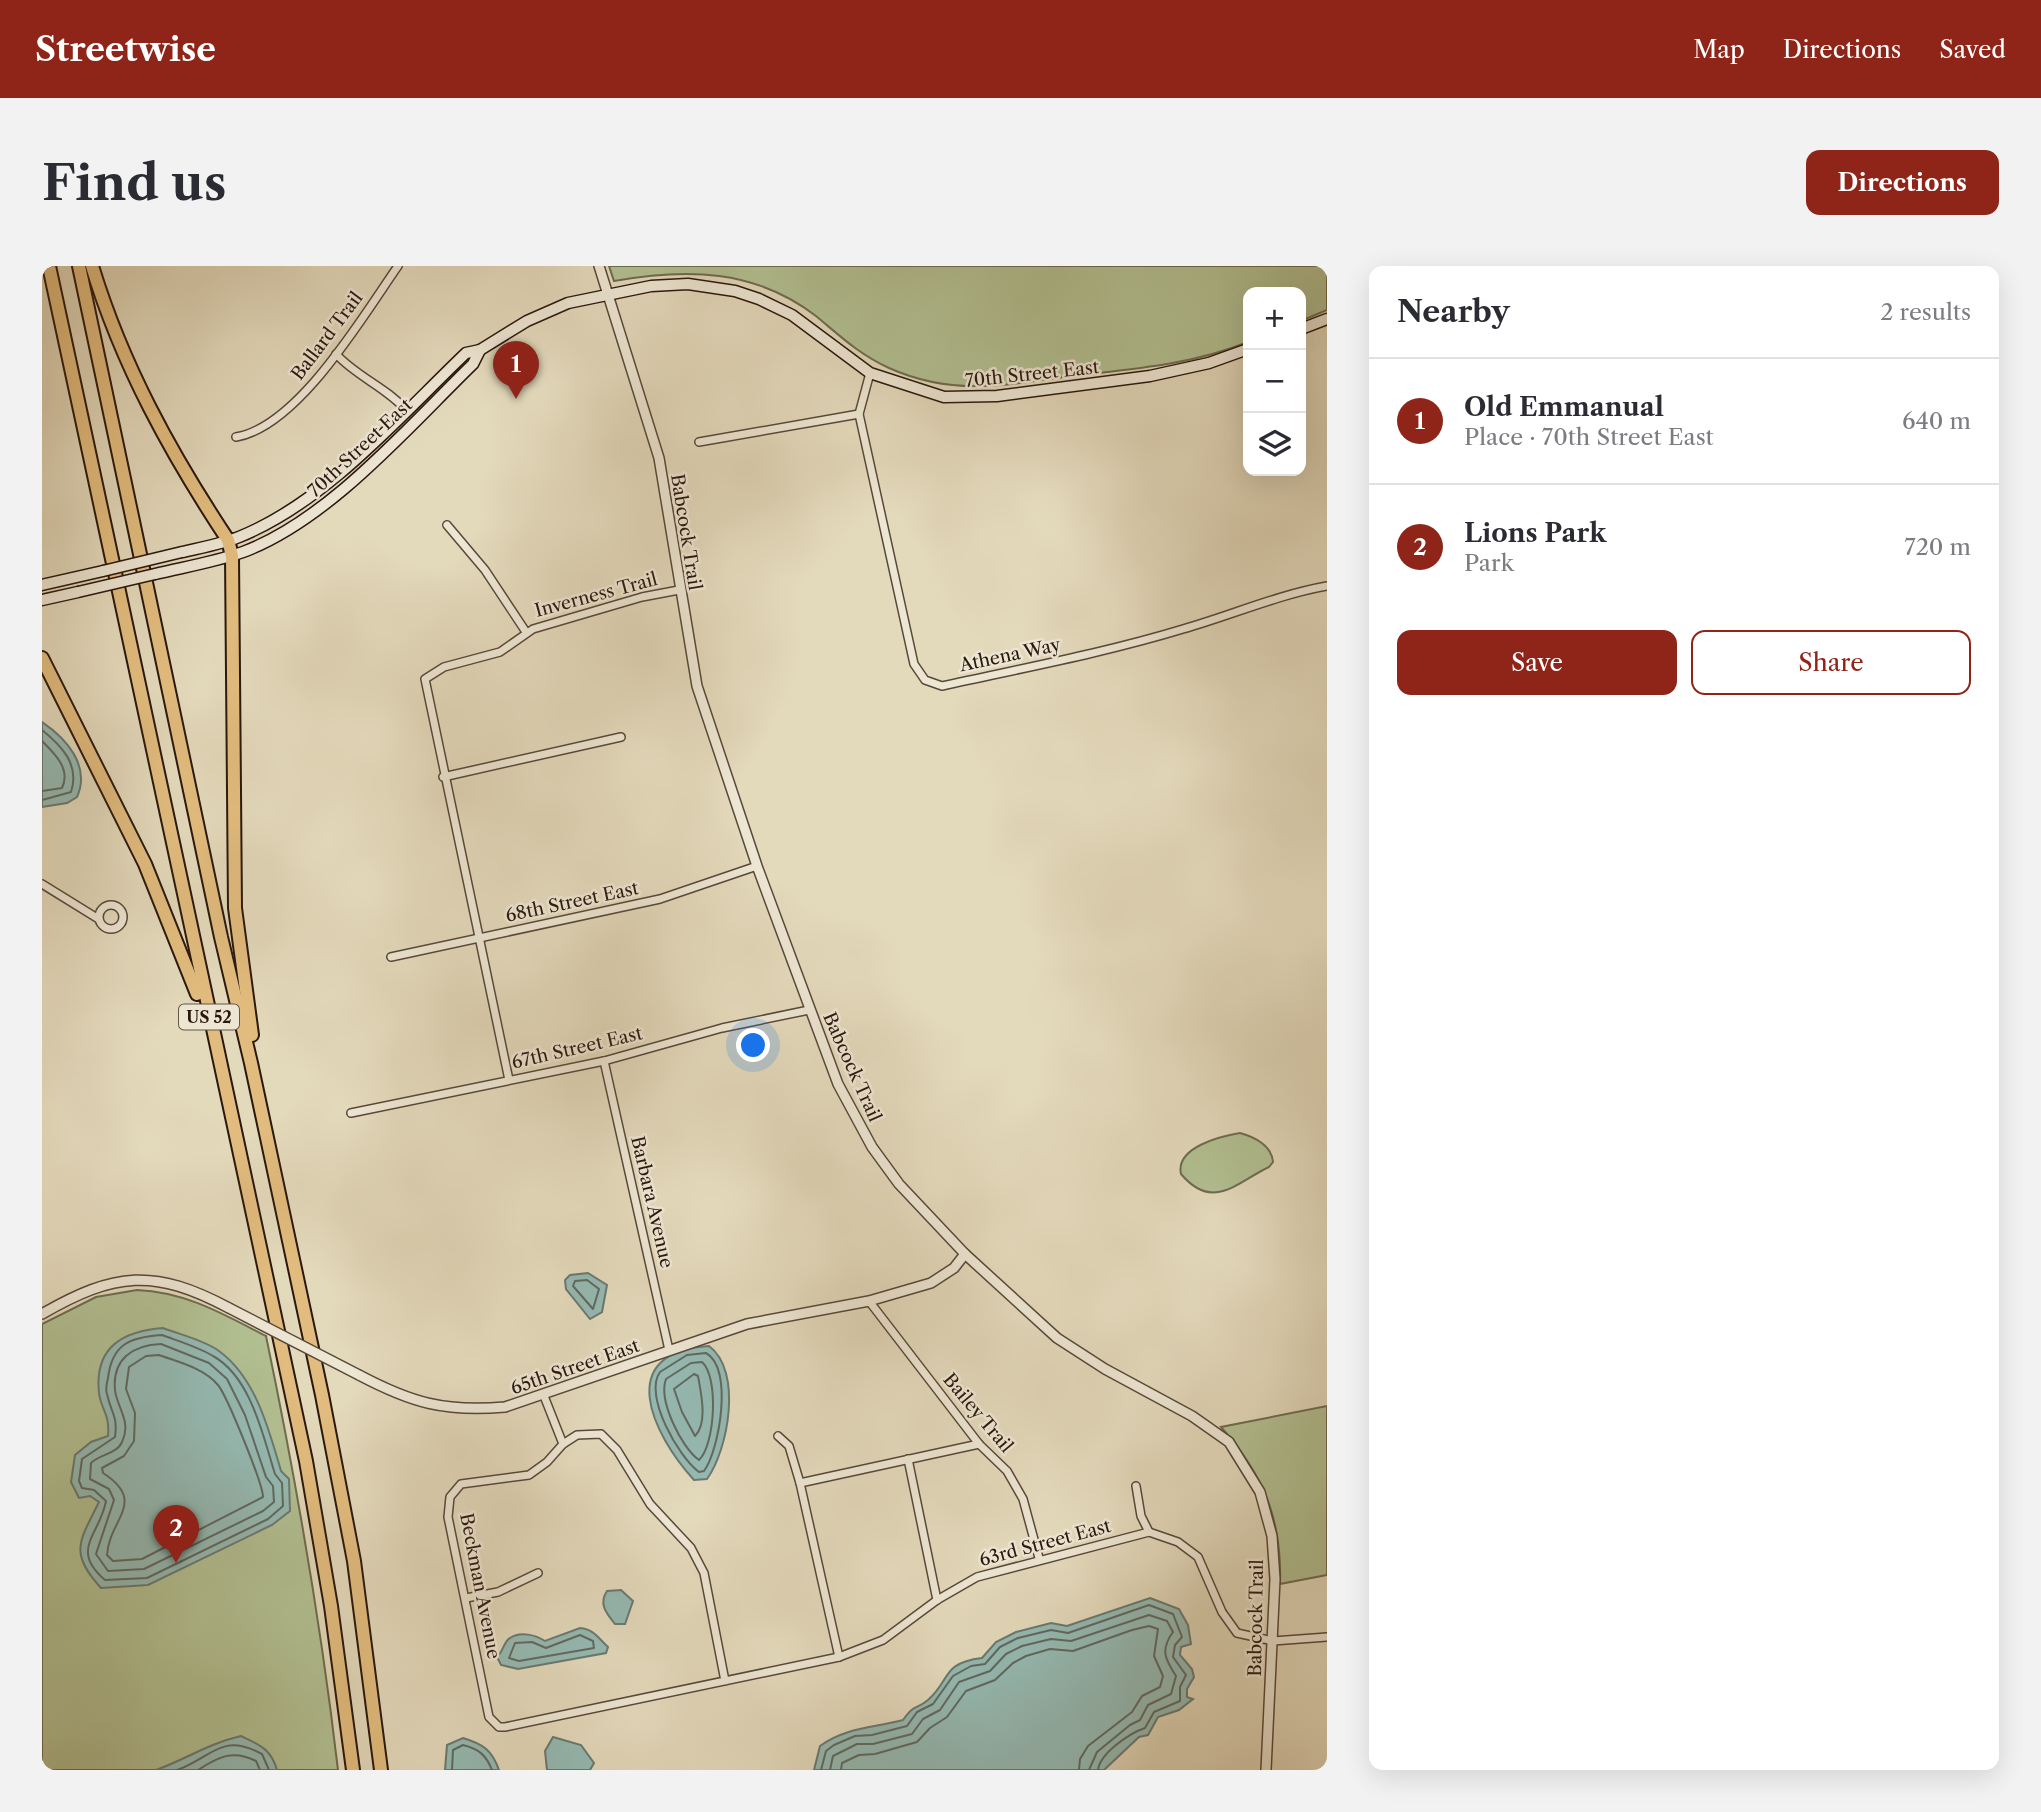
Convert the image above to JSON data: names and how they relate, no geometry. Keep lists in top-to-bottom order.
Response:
{
  "streets": {
    "highway": ["US 52"],
    "main road": ["70th Street East"],
    "street": [
      "Ballard Trail",
      "Babcock Trail",
      "Inverness Trail",
      "Athena Way",
      "68th Street East",
      "67th Street East",
      "Barbara Avenue",
      "65th Street East",
      "Bailey Trail",
      "63rd Street East",
      "Beckman Avenue"
    ]
  },
  "crossings": [
    ["70th Street East", "Babcock Trail"],
    ["70th Street East", "Athena Way"],
    ["Babcock Trail", "Inverness Trail"],
    ["Babcock Trail", "68th Street East"],
    ["Babcock Trail", "67th Street East"],
    ["Babcock Trail", "65th Street East"],
    ["67th Street East", "Barbara Avenue"],
    ["Barbara Avenue", "65th Street East"],
    ["65th Street East", "Bailey Trail"],
    ["Bailey Trail", "63rd Street East"],
    ["63rd Street East", "Beckman Avenue"]
  ],
  "page": {
    "header": "Streetwise",
    "nav": ["Map", "Directions", "Saved"],
    "buttons": [
      "Directions",
      ["Save", "Share"]
    ],
    "title": "Find us",
    "heading": ["Nearby", "2 results"],
    "map_buttons": ["+", "−"],
    "pins": ["1", "2"],
    "list": [
      {
        "mark": "1",
        "name": "Old Emmanual",
        "note": "Place · 70th Street East",
        "value": "640 m"
      },
      {
        "mark": "2",
        "name": "Lions Park",
        "note": "Park",
        "value": "720 m"
      }
    ]
  }
}
